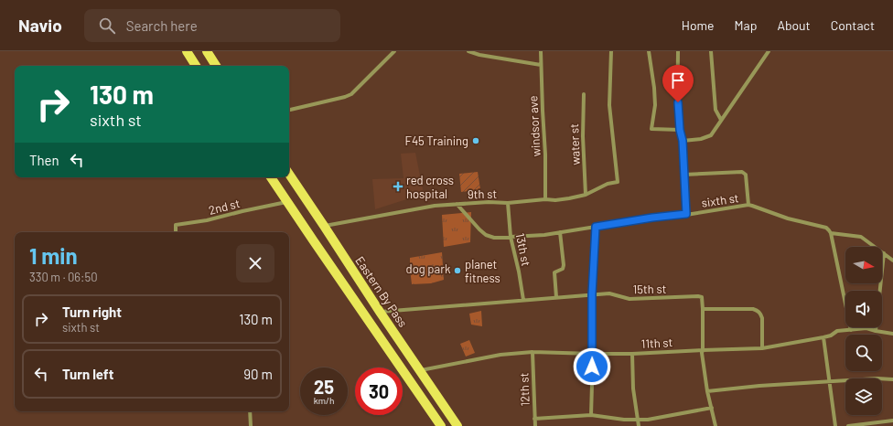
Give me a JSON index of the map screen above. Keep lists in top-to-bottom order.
{
  "streets": {
    "main road": ["Eastern By Pass"],
    "street": [
      "windsor ave",
      "water st",
      "9th st",
      "sixth st",
      "2nd st",
      "13th st",
      "15th st",
      "11th st",
      "12th st"
    ]
  },
  "crossings": [
    ["windsor ave", "9th st"],
    ["water st", "9th st"],
    ["9th st", "sixth st"],
    ["9th st", "13th st"],
    ["9th st", "Eastern By Pass"],
    ["sixth st", "13th st"],
    ["13th st", "15th st"],
    ["15th st", "Eastern By Pass"],
    ["15th st", "11th st"],
    ["Eastern By Pass", "11th st"],
    ["11th st", "12th st"]
  ],
  "parks": ["dog park"],
  "places": {
    "other": ["F45 Training", "planet fitness"],
    "health": ["red cross hospital"]
  },
  "north": "right",
  "page": {
    "header": "Navio",
    "search": "Search here",
    "nav": [
      "Home",
      "Map",
      "About",
      "Contact"
    ],
    "turn": ["130 m", "sixth st"],
    "then": "Then",
    "heading": ["1 min", "330 m · 06:50"],
    "list": [
      {
        "name": "Turn right",
        "note": "sixth st",
        "value": "130 m"
      },
      {
        "name": "Turn left",
        "value": "90 m"
      }
    ],
    "speed": "25 km/h",
    "limit": "30"
  }
}
